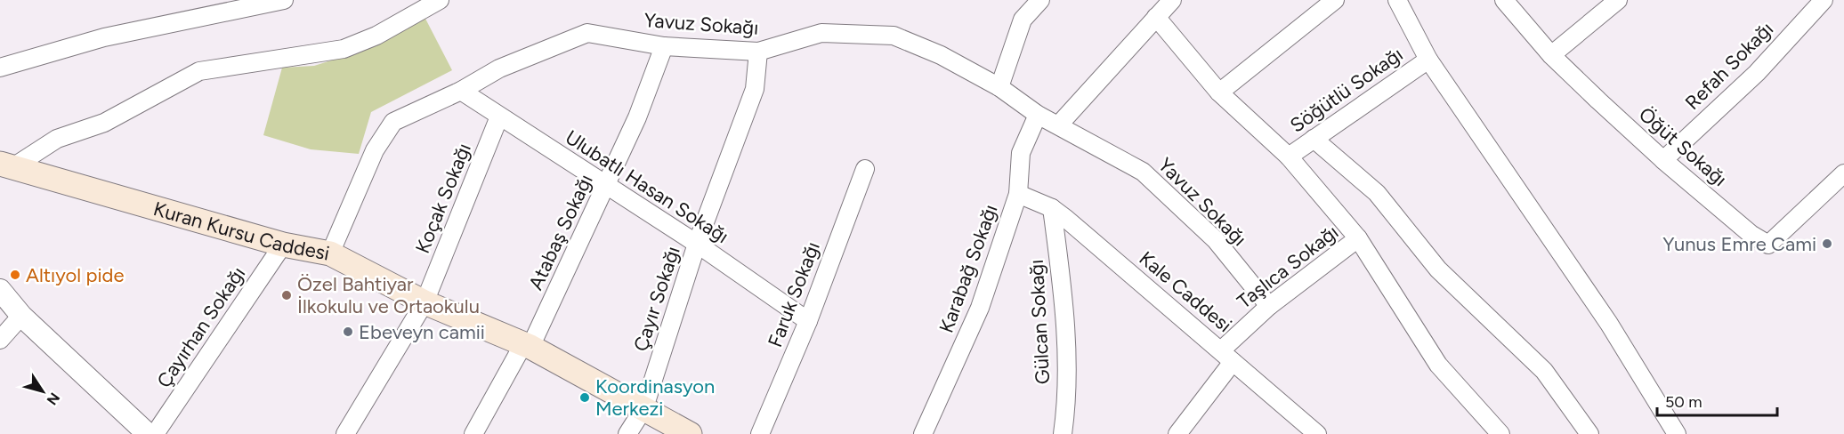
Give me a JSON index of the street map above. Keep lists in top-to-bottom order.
{
  "streets": {
    "main road": ["Kuran Kursu Caddesi"],
    "street": [
      "Yavuz Sokağı",
      "Refah Sokağı",
      "Söğütlü Sokağı",
      "Öğüt Sokağı",
      "Ulubatlı Hasan Sokağı",
      "Koçak Sokağı",
      "Atabaş Sokağı",
      "Taşlıca Sokağı",
      "Karabağ Sokağı",
      "Kale Caddesi",
      "Faruk Sokağı",
      "Çayır Sokağı",
      "Gülcan Sokağı",
      "Çayırhan Sokağı"
    ]
  },
  "crossings": [
    ["Yavuz Sokağı", "Ulubatlı Hasan Sokağı"],
    ["Yavuz Sokağı", "Kuran Kursu Caddesi"],
    ["Yavuz Sokağı", "Atabaş Sokağı"],
    ["Yavuz Sokağı", "Taşlıca Sokağı"],
    ["Yavuz Sokağı", "Karabağ Sokağı"],
    ["Yavuz Sokağı", "Çayır Sokağı"],
    ["Refah Sokağı", "Öğüt Sokağı"],
    ["Ulubatlı Hasan Sokağı", "Koçak Sokağı"],
    ["Ulubatlı Hasan Sokağı", "Atabaş Sokağı"],
    ["Ulubatlı Hasan Sokağı", "Faruk Sokağı"],
    ["Ulubatlı Hasan Sokağı", "Çayır Sokağı"],
    ["Koçak Sokağı", "Kuran Kursu Caddesi"],
    ["Kuran Kursu Caddesi", "Atabaş Sokağı"],
    ["Kuran Kursu Caddesi", "Çayır Sokağı"],
    ["Kuran Kursu Caddesi", "Çayırhan Sokağı"],
    ["Taşlıca Sokağı", "Kale Caddesi"],
    ["Karabağ Sokağı", "Kale Caddesi"],
    ["Kale Caddesi", "Gülcan Sokağı"]
  ],
  "places": [
    "Yunus Emre Cami",
    "Altıyol pide",
    "Özel Bahtiyar İlkokulu ve Ortaokulu",
    "Ebeveyn camii",
    "Koordinasyon Merkezi"
  ],
  "scale_bar": "50 m",
  "north": "bottom right"
}
